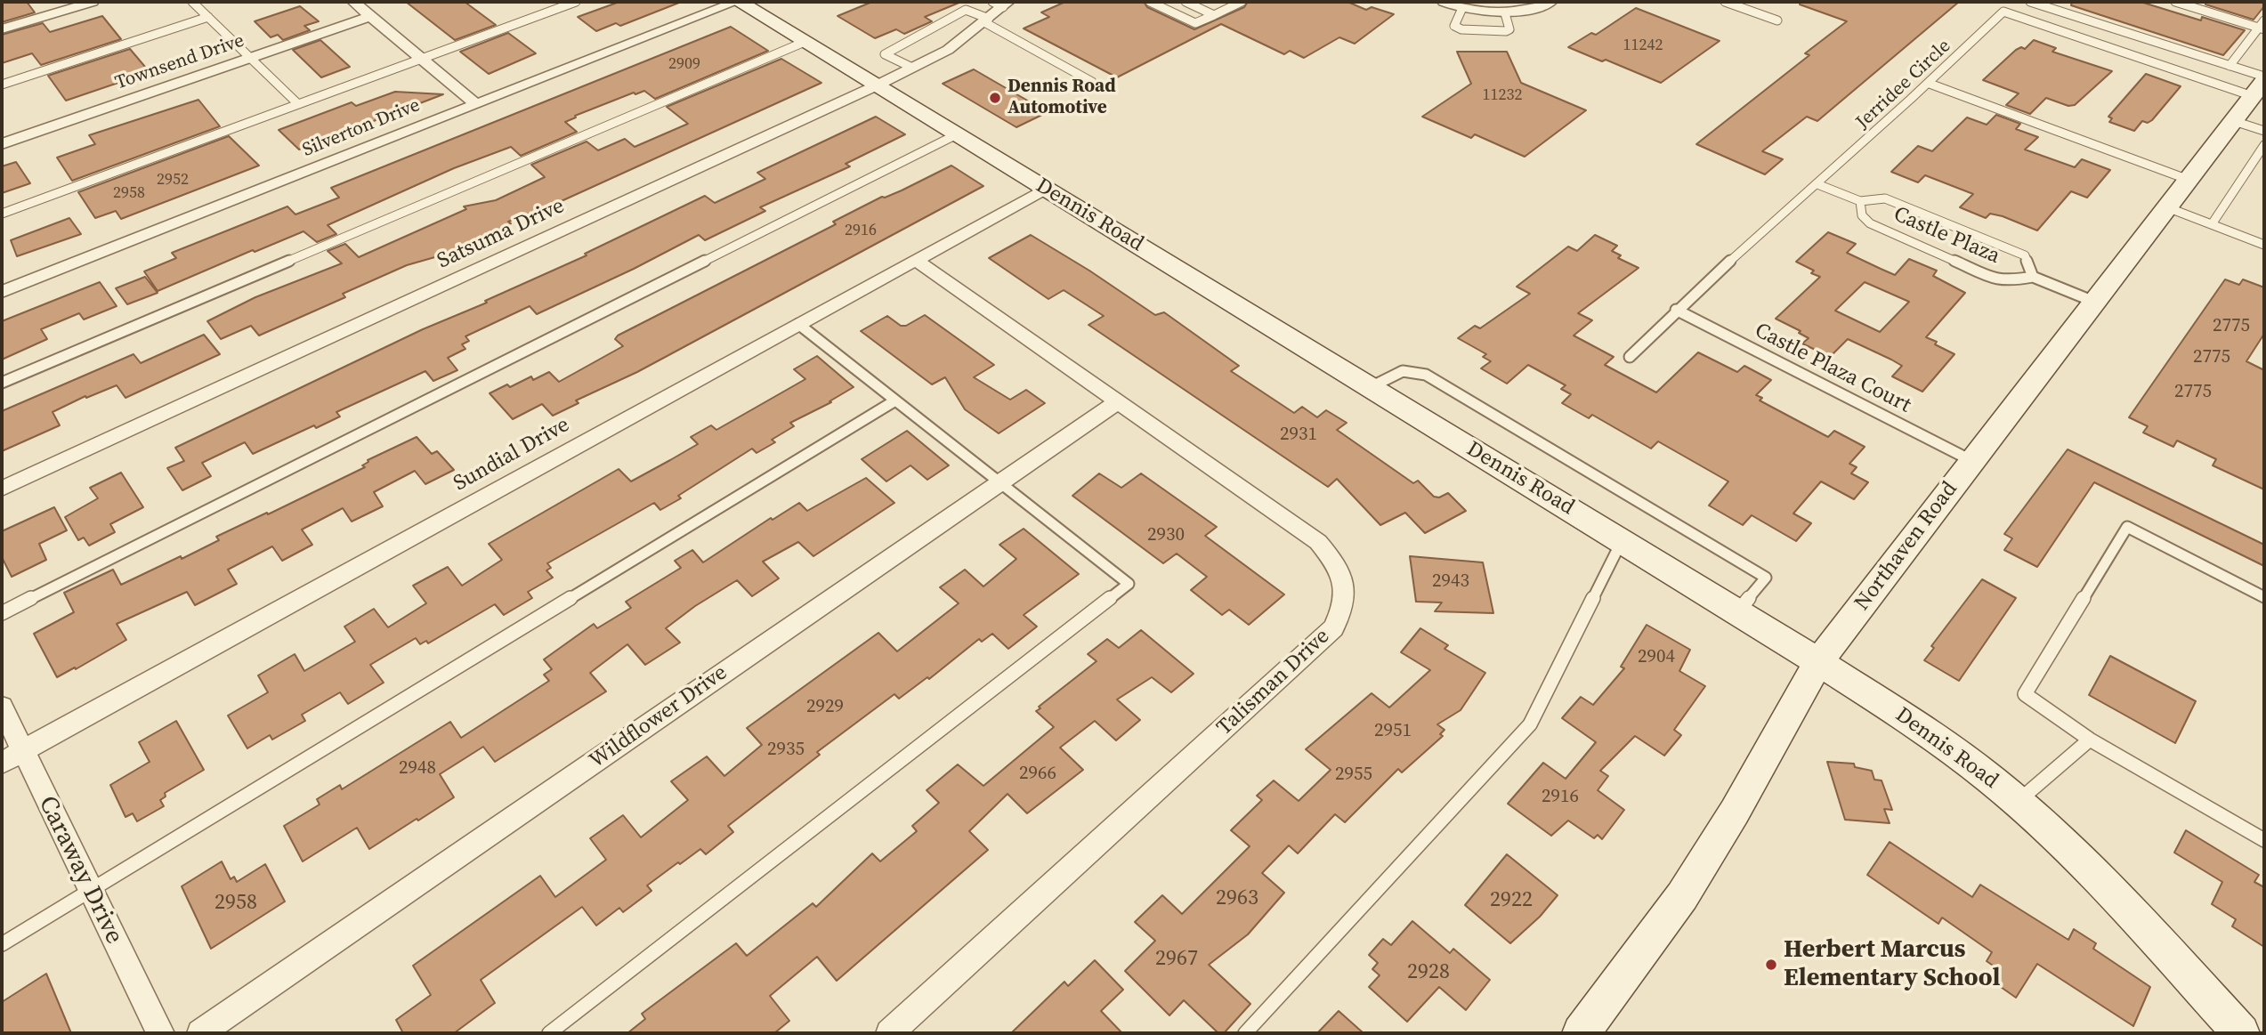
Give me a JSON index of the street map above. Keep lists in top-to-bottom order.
{
  "streets": {
    "street": [
      "Townsend Drive",
      "Silverton Drive",
      "Dennis Road",
      "Satsuma Drive",
      "Sundial Drive",
      "Northaven Road",
      "Talisman Drive",
      "Wildflower Drive",
      "Caraway Drive"
    ],
    "lane": ["Jerridee Circle", "Castle Plaza", "Castle Plaza Court"]
  },
  "crossings": [
    ["Jerridee Circle", "Castle Plaza"],
    ["Jerridee Circle", "Castle Plaza Court"],
    ["Jerridee Circle", "Northaven Road"],
    ["Silverton Drive", "Dennis Road"],
    ["Dennis Road", "Satsuma Drive"],
    ["Dennis Road", "Sundial Drive"],
    ["Dennis Road", "Northaven Road"],
    ["Castle Plaza", "Northaven Road"],
    ["Castle Plaza Court", "Northaven Road"],
    ["Sundial Drive", "Talisman Drive"],
    ["Sundial Drive", "Caraway Drive"],
    ["Talisman Drive", "Wildflower Drive"]
  ],
  "places": ["Dennis Road Automotive", "Herbert Marcus Elementary School"],
  "house_numbers": [
    "11242",
    "2909",
    "11232",
    "2952",
    "2958",
    "2916",
    "2775",
    "2775",
    "2775",
    "2931",
    "2930",
    "2943",
    "2904",
    "2929",
    "2951",
    "2935",
    "2948",
    "2966",
    "2955",
    "2916",
    "2963",
    "2922",
    "2958",
    "2967",
    "2928"
  ]
}
